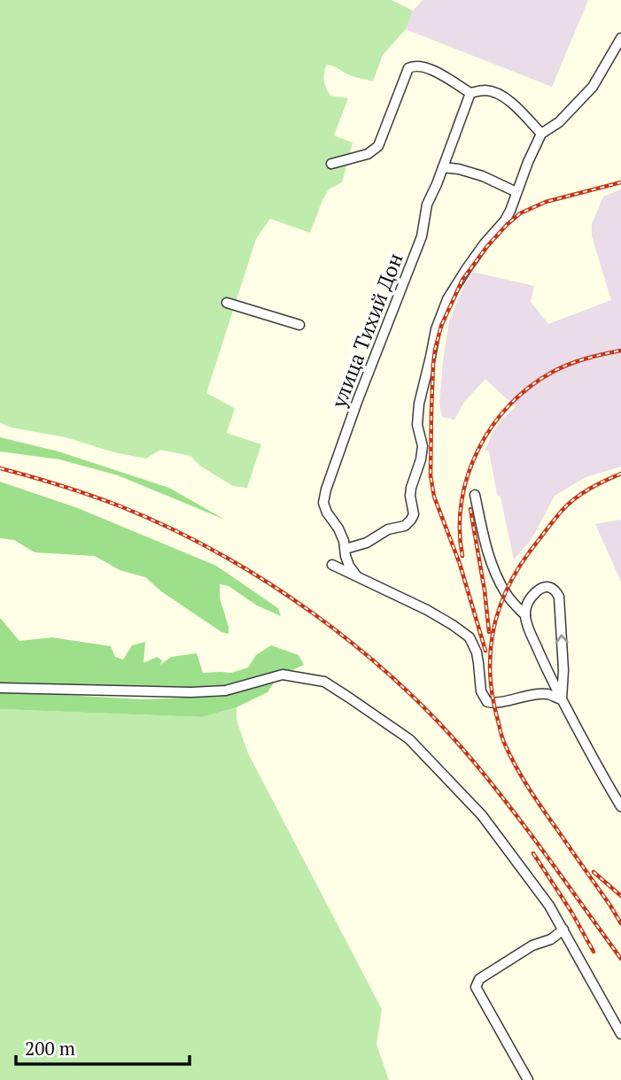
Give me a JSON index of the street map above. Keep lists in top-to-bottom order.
{
  "streets": {
    "street": ["улица Тихий Дон"]
  },
  "scale_bar": "200 m"
}
